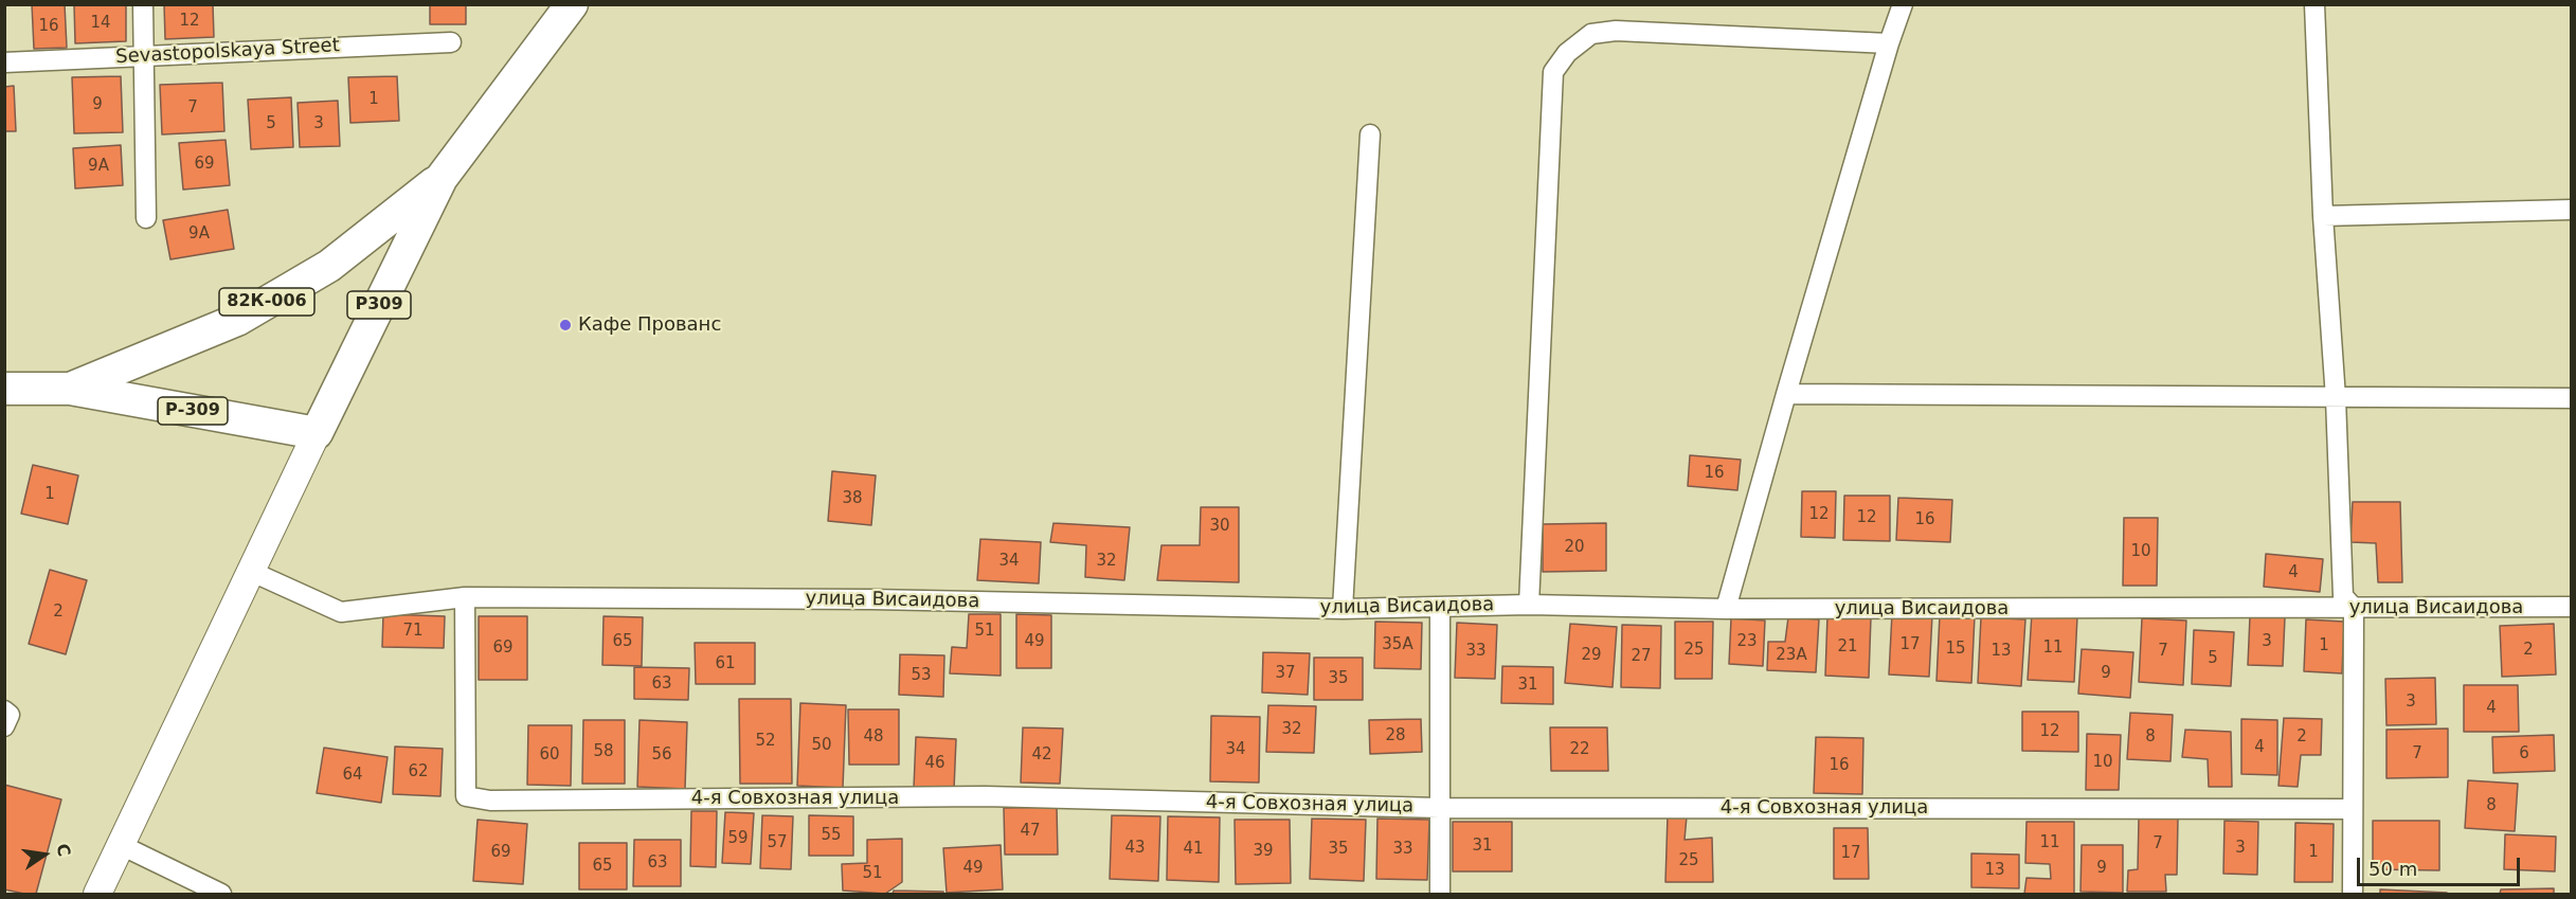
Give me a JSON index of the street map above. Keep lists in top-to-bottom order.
{
  "streets": {
    "main road": ["82К-006", "Р309", "Р-309"],
    "street": ["Sevastopolskaya Street", "улица Висаидова", "4-я Совхозная улица"]
  },
  "crossings": [
    ["82К-006", "Р309"],
    ["82К-006", "Р-309"],
    ["Р309", "Р-309"],
    ["улица Висаидова", "4-я Совхозная улица"]
  ],
  "places": ["Кафе Прованс"],
  "house_numbers": [
    "12",
    "14",
    "16",
    "1",
    "9",
    "7",
    "5",
    "3",
    "69",
    "9А",
    "9А",
    "16",
    "1",
    "38",
    "12",
    "12",
    "16",
    "30",
    "20",
    "10",
    "34",
    "32",
    "4",
    "2",
    "71",
    "51",
    "65",
    "49",
    "23",
    "3",
    "35А",
    "17",
    "1",
    "21",
    "69",
    "11",
    "15",
    "25",
    "2",
    "33",
    "13",
    "7",
    "29",
    "23А",
    "27",
    "5",
    "61",
    "37",
    "9",
    "53",
    "35",
    "63",
    "31",
    "3",
    "4",
    "32",
    "12",
    "28",
    "48",
    "8",
    "2",
    "52",
    "50",
    "4",
    "34",
    "22",
    "58",
    "7",
    "6",
    "60",
    "56",
    "42",
    "10",
    "46",
    "16",
    "62",
    "64",
    "8",
    "47",
    "55",
    "59",
    "57",
    "11",
    "7",
    "31",
    "43",
    "3",
    "41",
    "35",
    "33",
    "39",
    "69",
    "1",
    "17",
    "25",
    "63",
    "65",
    "49",
    "9",
    "13",
    "51"
  ],
  "scale_bar": "50 m",
  "north": "right"
}
